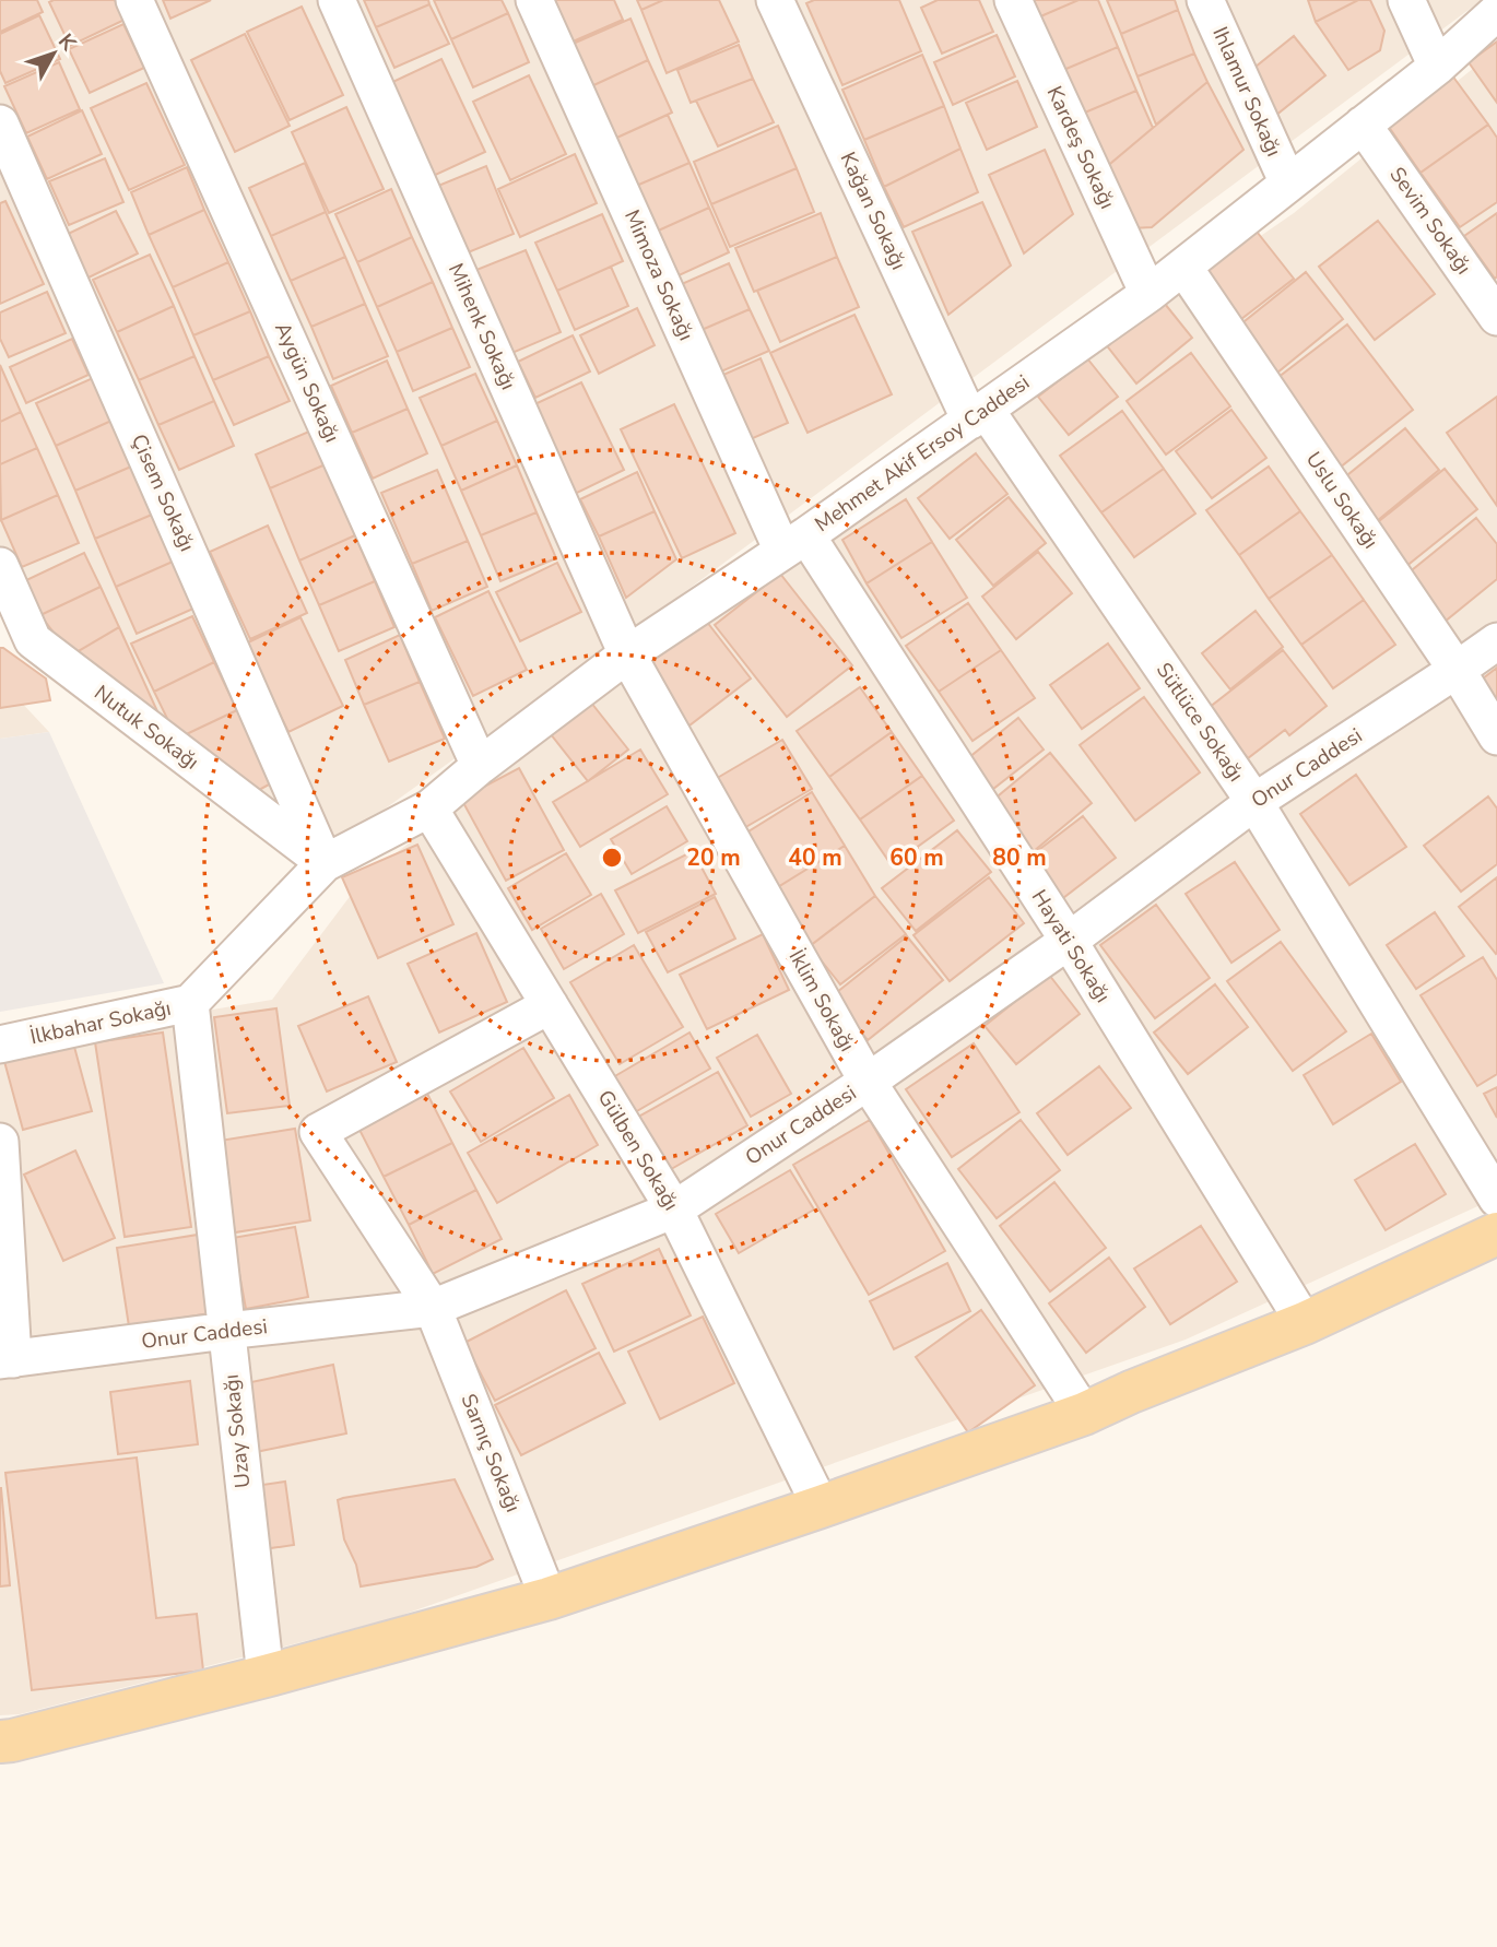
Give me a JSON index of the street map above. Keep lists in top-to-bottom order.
{
  "streets": {
    "street": [
      "Ihlamur Sokağı",
      "Kardeş Sokağı",
      "Kağan Sokağı",
      "Sevim Sokağı",
      "Mimoza Sokağı",
      "Mihenk Sokağı",
      "Aygün Sokağı",
      "Mehmet Akif Ersoy Caddesi",
      "Çisem Sokağı",
      "Uslu Sokağı",
      "Sütlüce Sokağı",
      "Nutuk Sokağı",
      "Onur Caddesi",
      "Hayati Sokağı",
      "İklim Sokağı",
      "İlkbahar Sokağı",
      "Gülben Sokağı",
      "Uzay Sokağı",
      "Sarnıç Sokağı"
    ]
  },
  "crossings": [
    ["Ihlamur Sokağı", "Mehmet Akif Ersoy Caddesi"],
    ["Kardeş Sokağı", "Mehmet Akif Ersoy Caddesi"],
    ["Kağan Sokağı", "Mehmet Akif Ersoy Caddesi"],
    ["Kağan Sokağı", "Sütlüce Sokağı"],
    ["Sevim Sokağı", "Mehmet Akif Ersoy Caddesi"],
    ["Mimoza Sokağı", "Mehmet Akif Ersoy Caddesi"],
    ["Mimoza Sokağı", "Hayati Sokağı"],
    ["Mihenk Sokağı", "Mehmet Akif Ersoy Caddesi"],
    ["Mihenk Sokağı", "İklim Sokağı"],
    ["Aygün Sokağı", "Mehmet Akif Ersoy Caddesi"],
    ["Mehmet Akif Ersoy Caddesi", "Çisem Sokağı"],
    ["Mehmet Akif Ersoy Caddesi", "Uslu Sokağı"],
    ["Mehmet Akif Ersoy Caddesi", "Sütlüce Sokağı"],
    ["Mehmet Akif Ersoy Caddesi", "Nutuk Sokağı"],
    ["Mehmet Akif Ersoy Caddesi", "Hayati Sokağı"],
    ["Mehmet Akif Ersoy Caddesi", "İklim Sokağı"],
    ["Mehmet Akif Ersoy Caddesi", "İlkbahar Sokağı"],
    ["Mehmet Akif Ersoy Caddesi", "Gülben Sokağı"],
    ["Çisem Sokağı", "Nutuk Sokağı"],
    ["Çisem Sokağı", "İlkbahar Sokağı"],
    ["Uslu Sokağı", "Onur Caddesi"],
    ["Sütlüce Sokağı", "Onur Caddesi"],
    ["Nutuk Sokağı", "İlkbahar Sokağı"],
    ["Onur Caddesi", "Hayati Sokağı"],
    ["Onur Caddesi", "İklim Sokağı"],
    ["Onur Caddesi", "Gülben Sokağı"],
    ["Onur Caddesi", "Uzay Sokağı"],
    ["Onur Caddesi", "Sarnıç Sokağı"],
    ["İlkbahar Sokağı", "Uzay Sokağı"],
    ["Gülben Sokağı", "Sarnıç Sokağı"]
  ],
  "north": "top right",
  "rings": [
    "20 m",
    "40 m",
    "60 m",
    "80 m"
  ]
}
